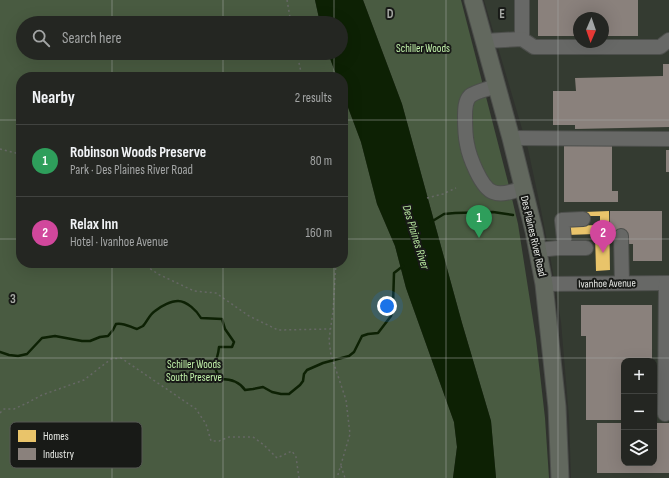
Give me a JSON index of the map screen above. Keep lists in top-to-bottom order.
{
  "streets": {
    "main road": ["Des Plaines River Road"],
    "street": ["Ivanhoe Avenue"]
  },
  "crossings": [
    ["Des Plaines River Road", "Ivanhoe Avenue"]
  ],
  "water": ["Des Plaines River"],
  "parks": ["Schiller Woods", "Schiller Woods South Preserve"],
  "legend": ["Homes", "Industry"],
  "north": "bottom",
  "page": {
    "search": "Search here",
    "heading": ["Nearby", "2 results"],
    "list": [
      {
        "mark": "1",
        "name": "Robinson Woods Preserve",
        "note": "Park · Des Plaines River Road",
        "value": "80 m"
      },
      {
        "mark": "2",
        "name": "Relax Inn",
        "note": "Hotel · Ivanhoe Avenue",
        "value": "160 m"
      }
    ],
    "pins": ["1", "2"],
    "map_buttons": ["+", "−"]
  },
  "grid": {
    "columns": ["D", "E"],
    "rows": ["3"]
  }
}
